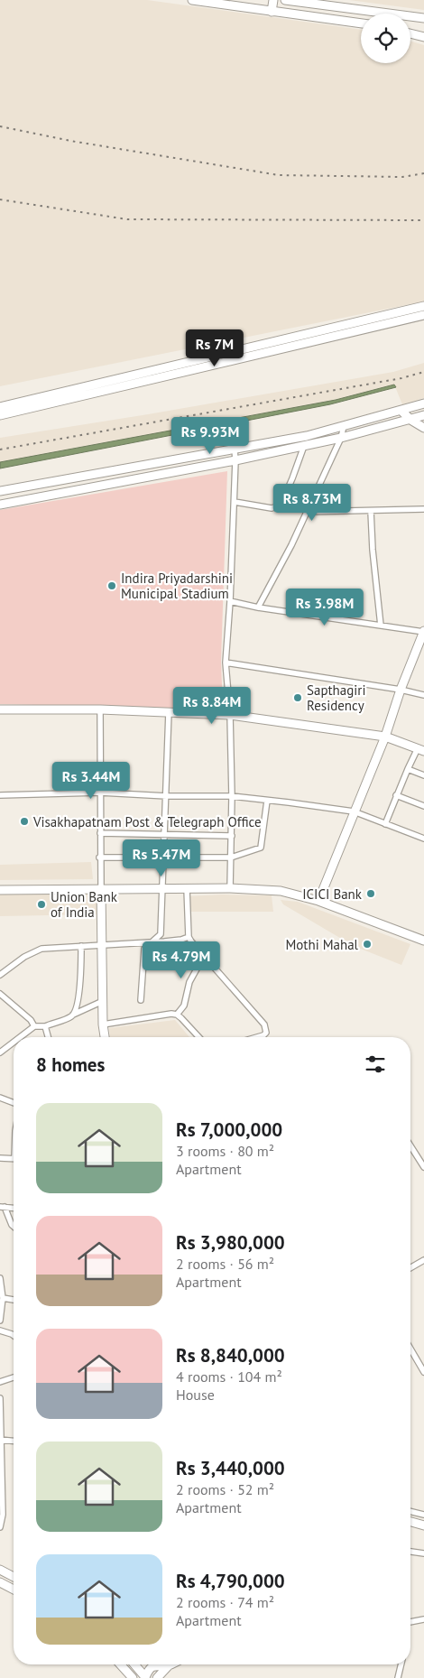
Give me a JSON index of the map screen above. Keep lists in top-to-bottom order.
{
  "places": [
    "Indira Priyadarshini Municipal Stadium",
    "Sapthagiri Residency",
    "Visakhapatnam Post & Telegraph Office",
    "ICICI Bank",
    "Union Bank of India",
    "Mothi Mahal"
  ],
  "page": {
    "price": [
      "Rs 7M",
      "Rs 9.93M",
      "Rs 8.73M",
      "Rs 3.98M",
      "Rs 8.84M",
      "Rs 3.44M",
      "Rs 5.47M",
      "Rs 4.79M"
    ],
    "heading": "8 homes",
    "list": [
      {
        "name": "Rs 7,000,000",
        "note": "3 rooms · 80 m² · Apartment"
      },
      {
        "name": "Rs 3,980,000",
        "note": "2 rooms · 56 m² · Apartment"
      },
      {
        "name": "Rs 8,840,000",
        "note": "4 rooms · 104 m² · House"
      },
      {
        "name": "Rs 3,440,000",
        "note": "2 rooms · 52 m² · Apartment"
      },
      {
        "name": "Rs 4,790,000",
        "note": "2 rooms · 74 m² · Apartment"
      }
    ]
  }
}
